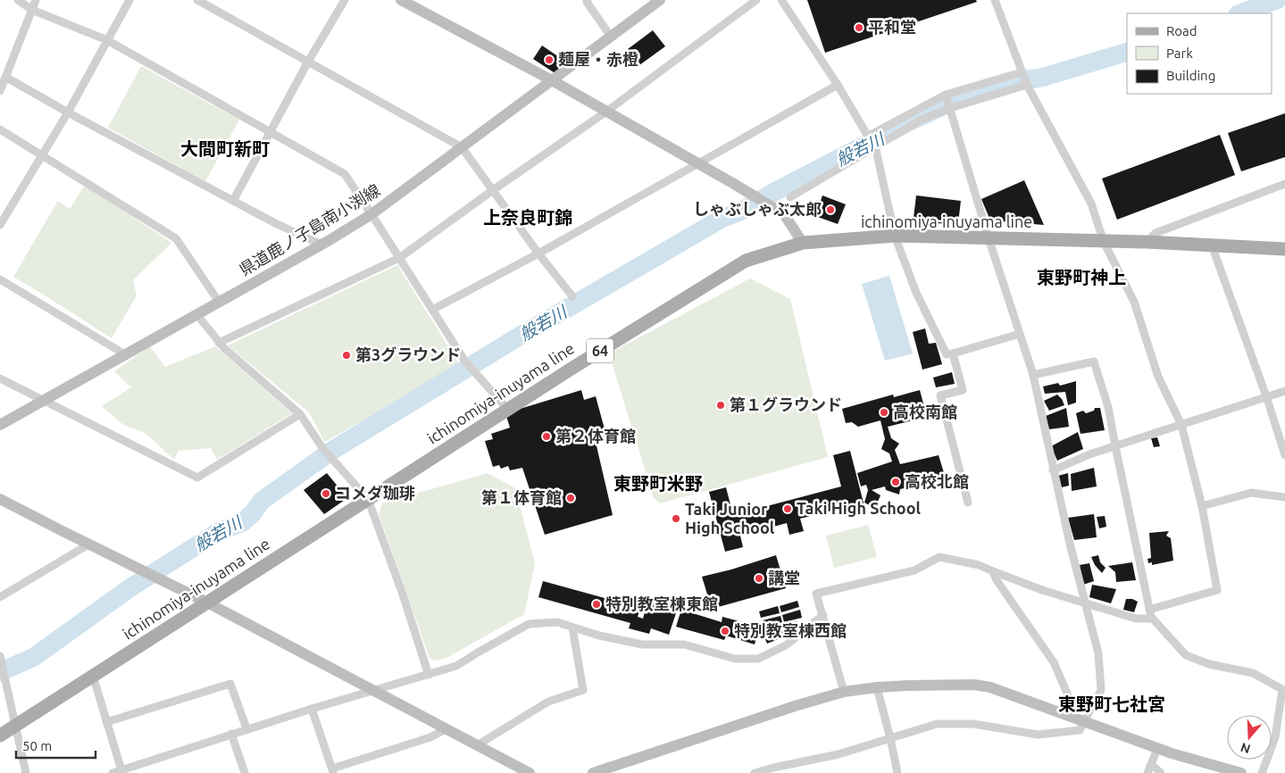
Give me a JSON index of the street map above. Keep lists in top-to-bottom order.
{
  "streets": {
    "main road": ["ichinomiya-inuyama line", "64"],
    "street": ["県道鹿ノ子島南小渕線"]
  },
  "districts": [
    "大間町新町",
    "上奈良町錦",
    "東野町神上",
    "東野町米野",
    "東野町七社宮"
  ],
  "water": ["般若川"],
  "places": [
    "平和堂",
    "麺屋・赤橙",
    "しゃぶしゃぶ太郎",
    "第3グラウンド",
    "第１グラウンド",
    "高校南館",
    "第２体育館",
    "高校北館",
    "コメダ珈琲",
    "第１体育館",
    "Taki High School",
    "Taki Junior High School",
    "講堂",
    "特別教室棟東館",
    "特別教室棟西館"
  ],
  "legend": ["Road", "Park", "Building"],
  "scale_bar": "50 m",
  "north": "bottom"
}
